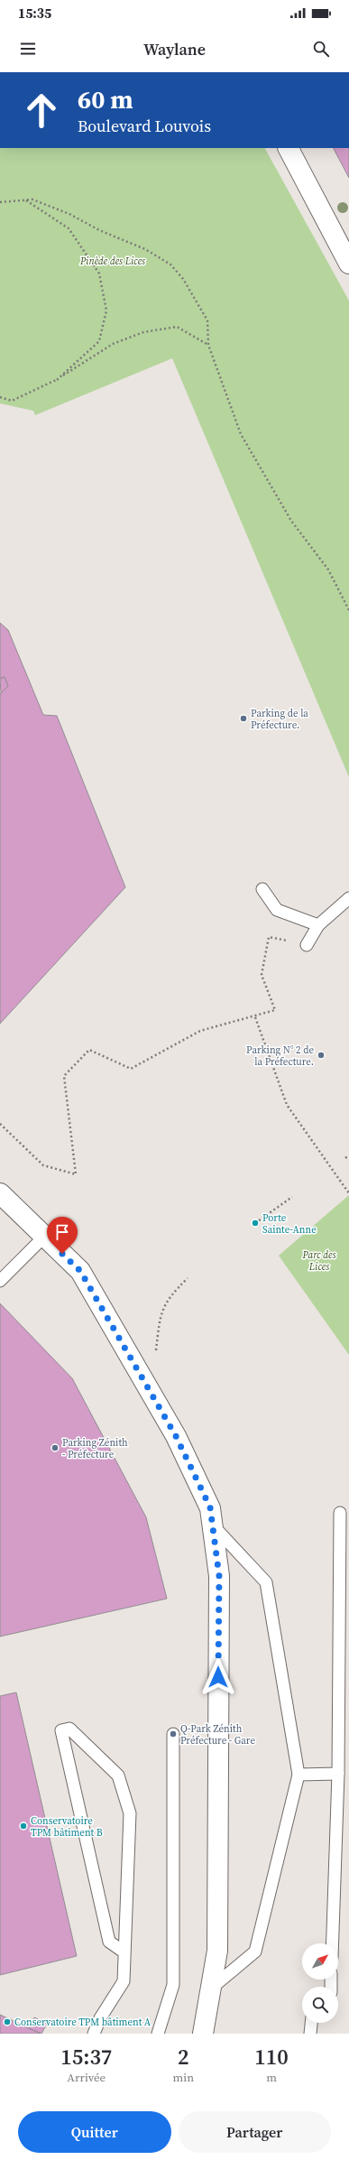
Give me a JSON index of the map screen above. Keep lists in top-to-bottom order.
{
  "parks": ["Pinède des Lices", "Parc des Lices"],
  "places": [
    "Parking de la Préfecture.",
    "Parking N° 2 de la Préfecture.",
    "Porte Sainte-Anne",
    "Parking Zénith - Préfecture",
    "Q-Park Zénith Préfecture - Gare",
    "Conservatoire TPM bâtiment B",
    "Conservatoire TPM bâtiment A"
  ],
  "north": "top right",
  "page": {
    "status": "15:35",
    "header": "Waylane",
    "turn": ["60 m", "Boulevard Louvois"],
    "eta": [
      "15:37",
      "Arrivée",
      "2",
      "min",
      "110",
      "m"
    ],
    "buttons": ["Quitter", "Partager"]
  }
}
